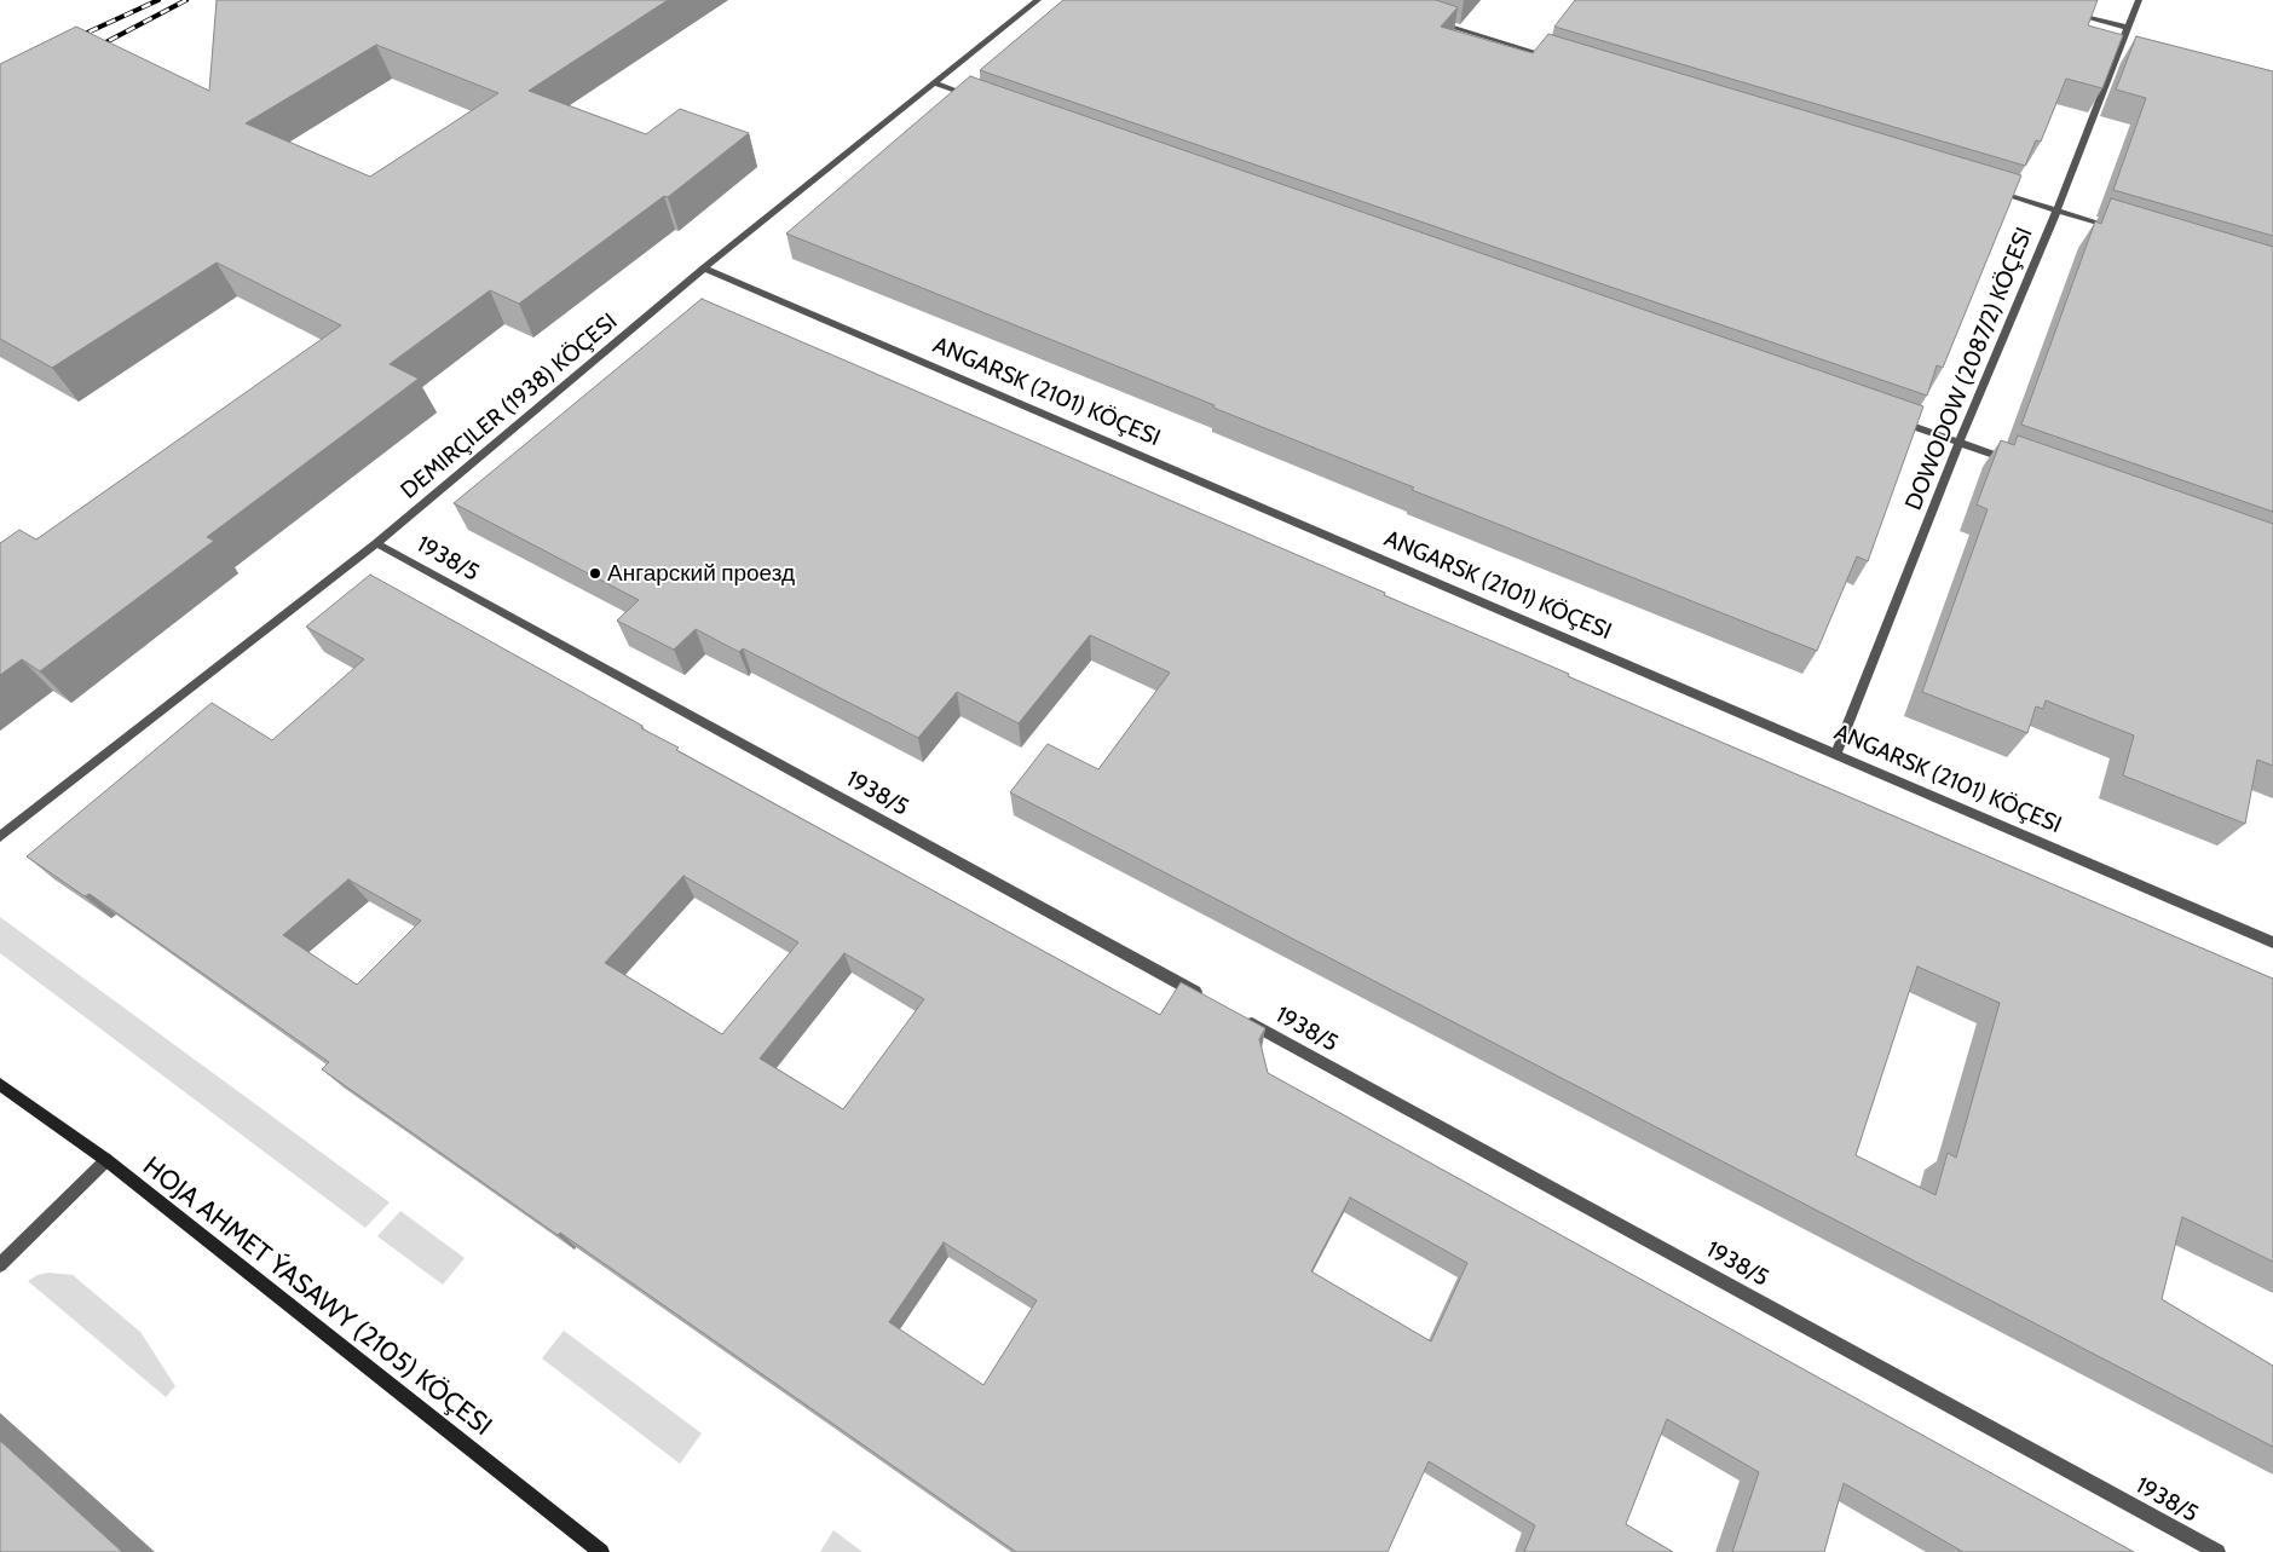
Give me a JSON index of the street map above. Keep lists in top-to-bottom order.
{
  "streets": {
    "street": [
      "DOWODOW (2087/2) KÖÇESI",
      "ANGARSK (2101) KÖÇESI",
      "DEMIRÇILER (1938) KÖÇESI",
      "1938/5",
      "HOJA AHMET ÝASAWY (2105) KÖÇESI"
    ]
  },
  "crossings": [
    ["DOWODOW (2087/2) KÖÇESI", "ANGARSK (2101) KÖÇESI"],
    ["ANGARSK (2101) KÖÇESI", "DEMIRÇILER (1938) KÖÇESI"],
    ["DEMIRÇILER (1938) KÖÇESI", "1938/5"]
  ],
  "places": ["Ангарский проезд"]
}
